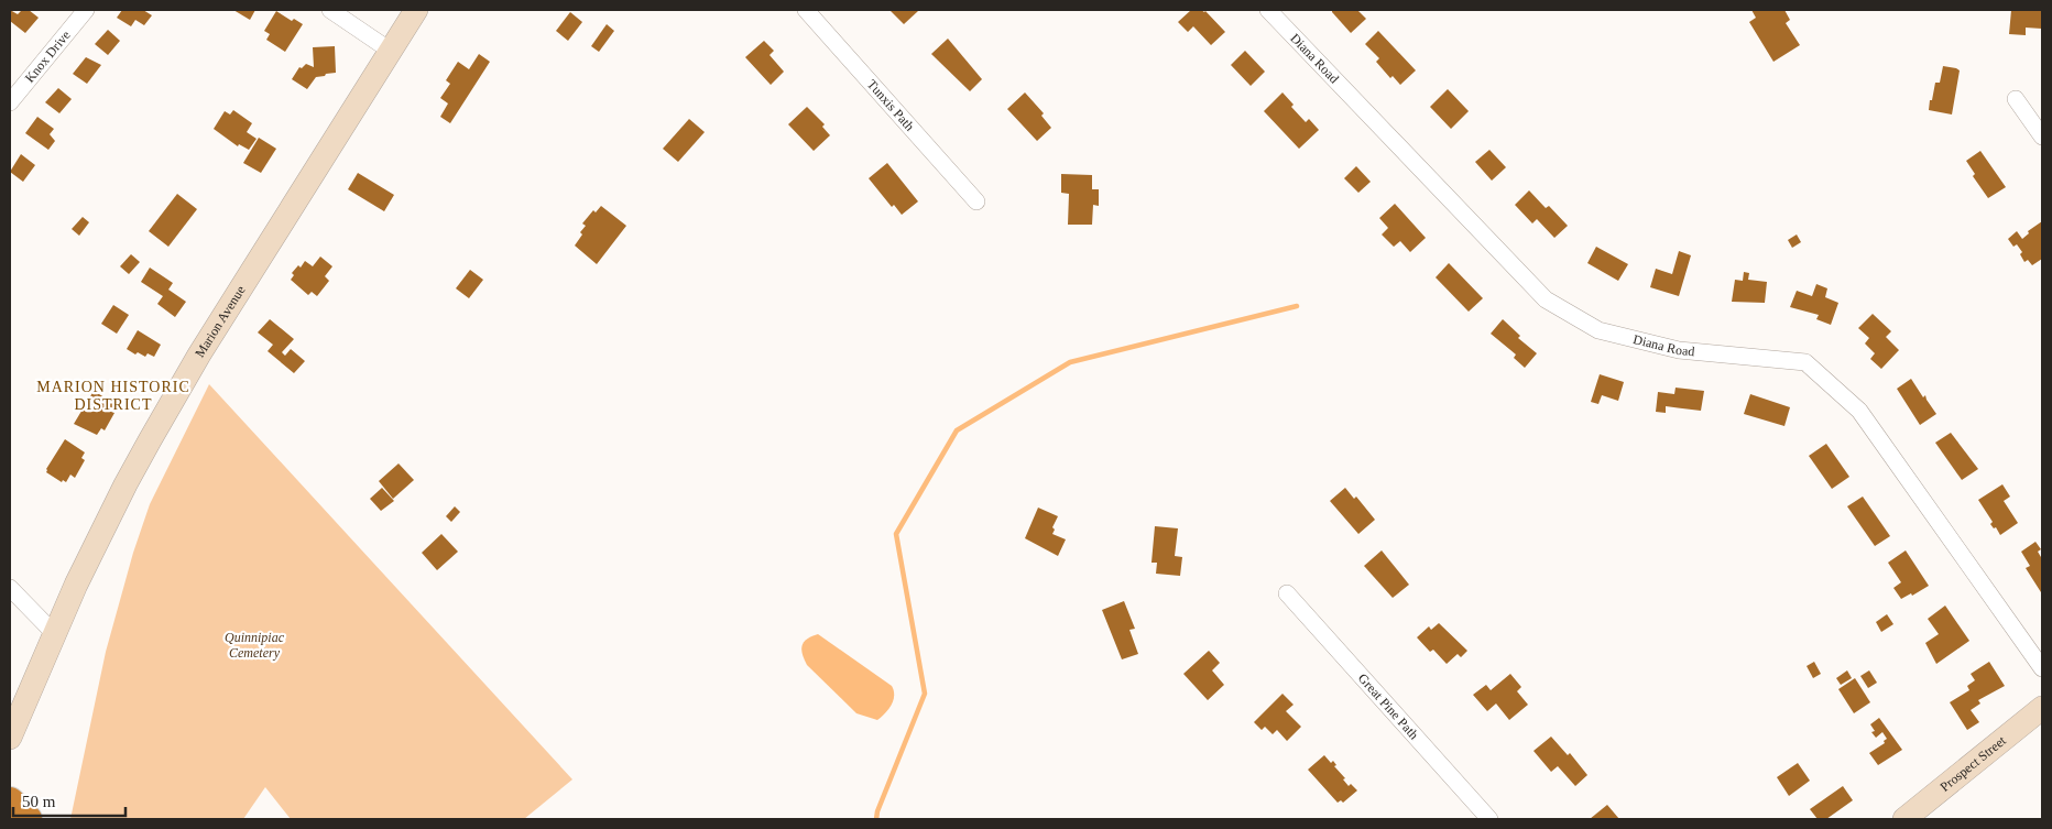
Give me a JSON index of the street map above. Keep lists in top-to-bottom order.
{
  "streets": {
    "main road": ["Marion Avenue", "Prospect Street"],
    "street": [
      "Knox Drive",
      "Diana Road",
      "Tunxis Path",
      "Great Pine Path"
    ]
  },
  "districts": ["MARION HISTORIC DISTRICT"],
  "parks": ["Quinnipiac Cemetery"],
  "scale_bar": "50 m"
}
